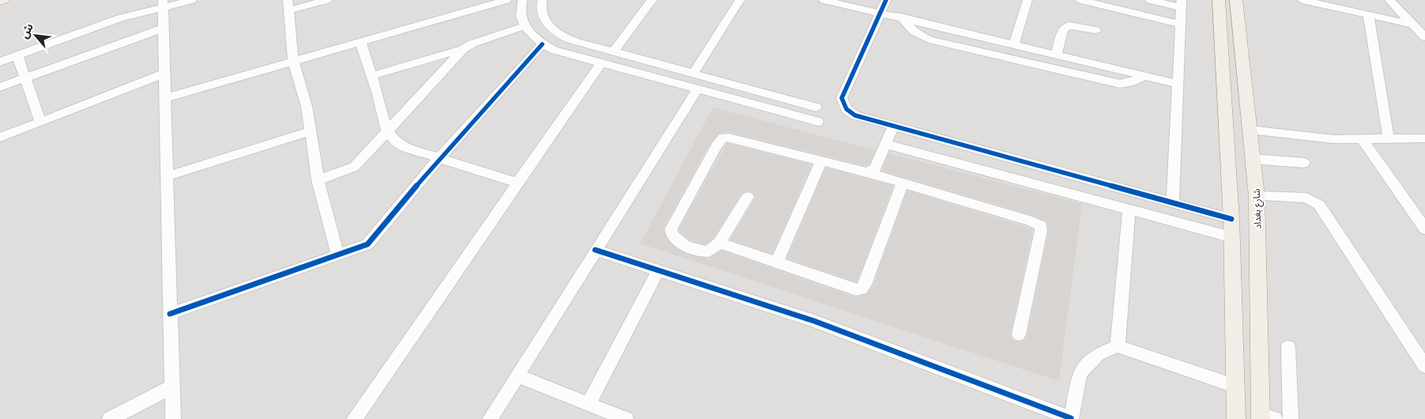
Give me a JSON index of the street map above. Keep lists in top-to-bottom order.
{
  "streets": {
    "main road": ["شارع بغداد"]
  },
  "north": "top left"
}
